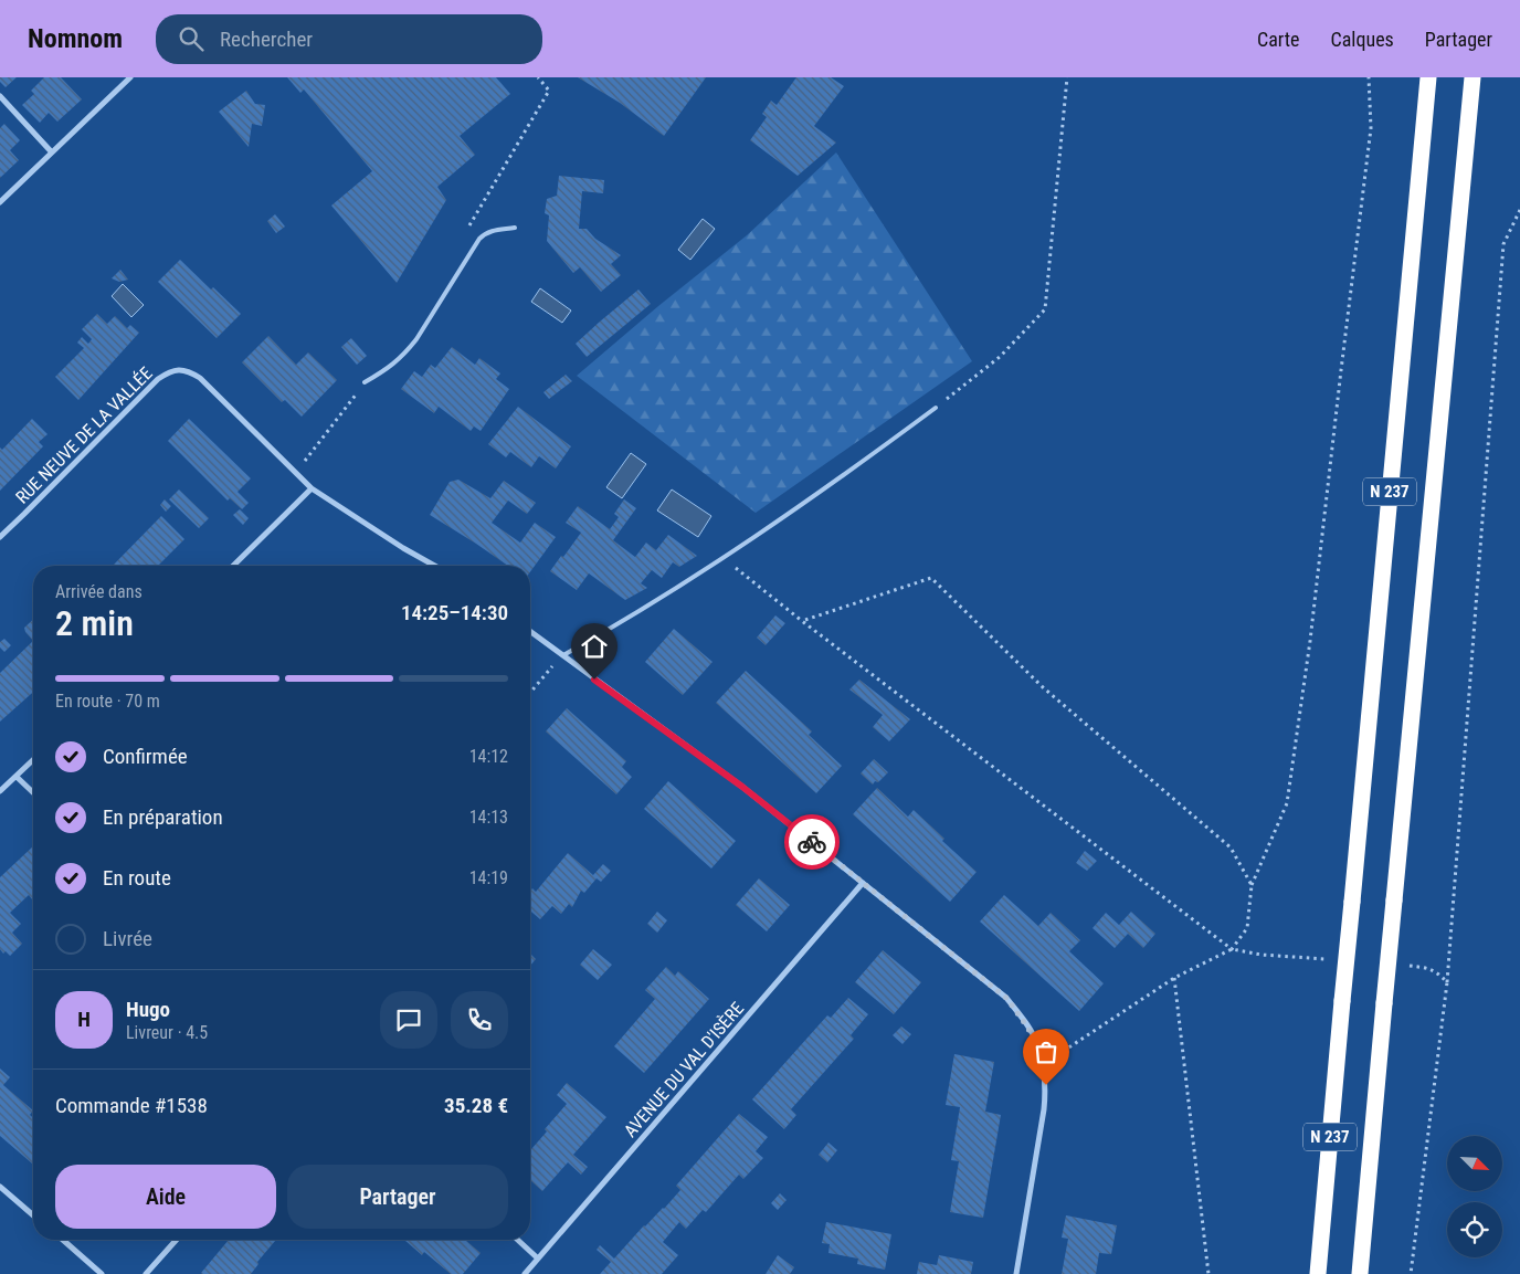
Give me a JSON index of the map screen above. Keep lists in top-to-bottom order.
{
  "streets": {
    "highway": ["N 237"],
    "street": ["RUE NEUVE DE LA VALLÉE", "AVENUE DU VAL D'ISÈRE"]
  },
  "north": "bottom right",
  "page": {
    "header": "Nomnom",
    "search": "Rechercher",
    "nav": ["Carte", "Calques", "Partager"],
    "heading": ["2 min", "Arrivée dans", "14:25–14:30"],
    "panel": [
      "Hugo",
      "Livreur · 4.5",
      "Commande #1538",
      "35.28 €"
    ],
    "bar": "En route · 70 m",
    "list": [
      ["Confirmée", "14:12"],
      ["En préparation", "14:13"],
      ["En route", "14:19"],
      "Livrée"
    ],
    "round": "H",
    "buttons": ["Aide", "Partager"]
  }
}
